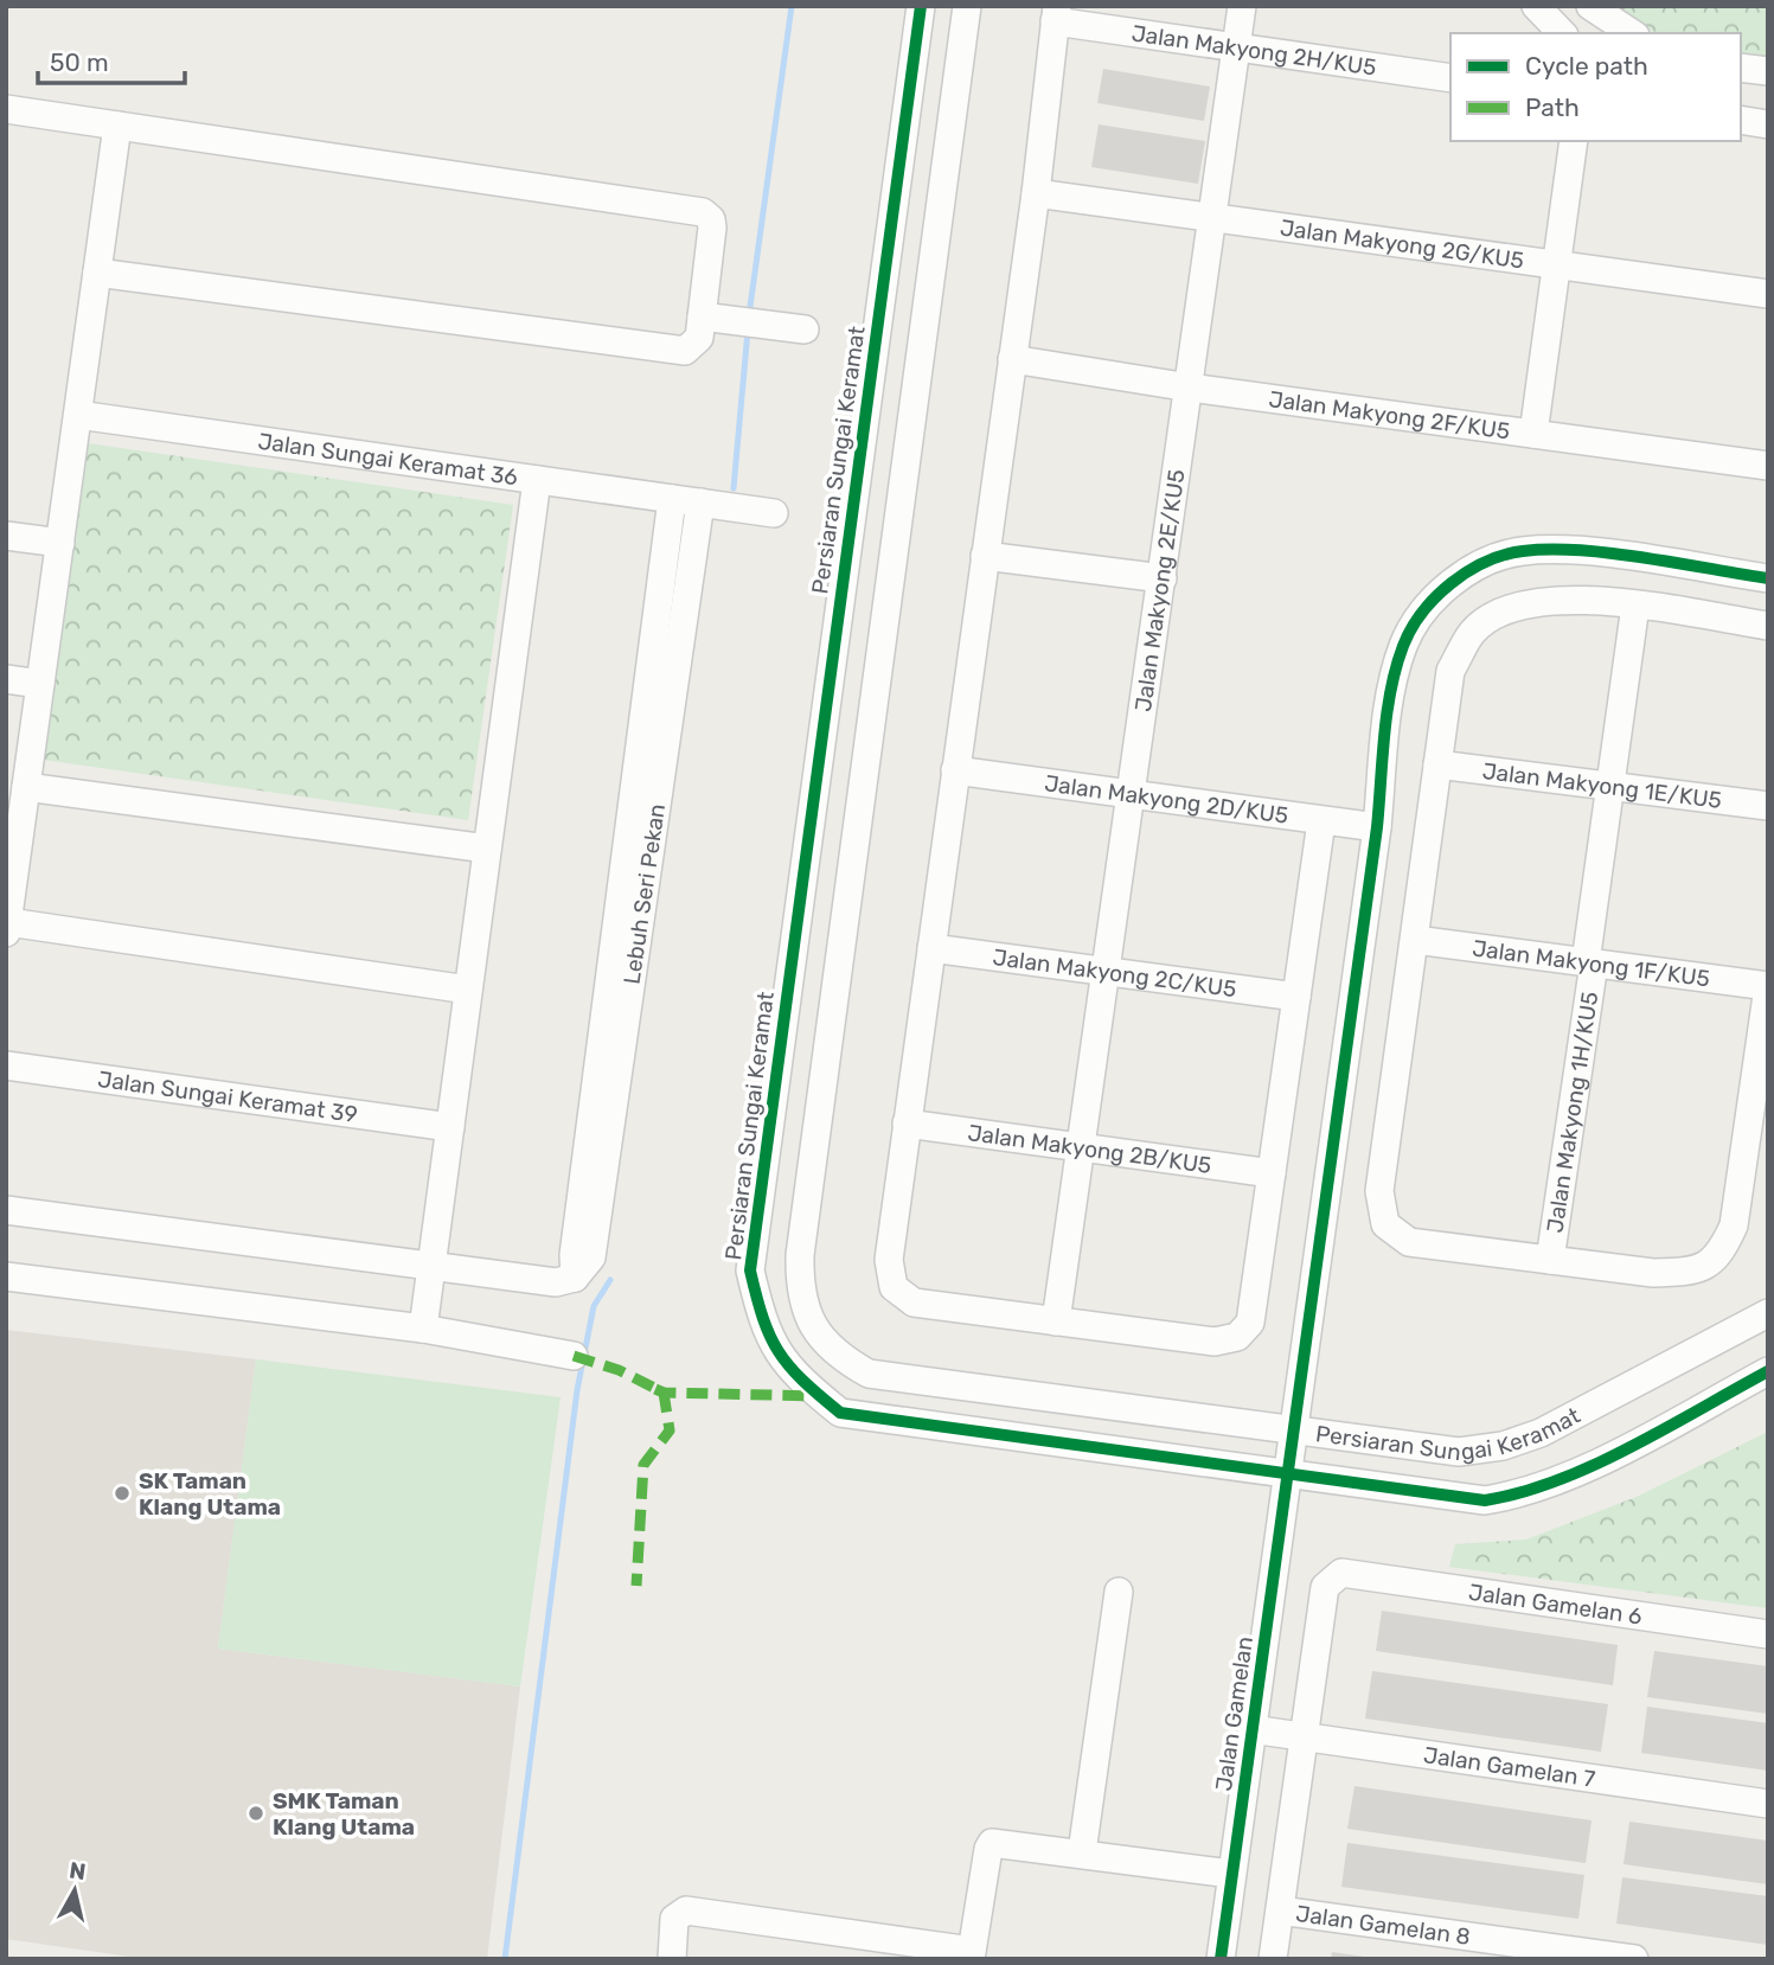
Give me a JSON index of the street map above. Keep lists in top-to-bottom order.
{
  "streets": {
    "street": [
      "Jalan Makyong 2H/KU5",
      "Jalan Makyong 2G/KU5",
      "Jalan Makyong 2F/KU5",
      "Jalan Sungai Keramat 36",
      "Persiaran Sungai Keramat",
      "Jalan Makyong 2E/KU5",
      "Jalan Makyong 1E/KU5",
      "Jalan Makyong 2D/KU5",
      "Lebuh Seri Pekan",
      "Jalan Makyong 1F/KU5",
      "Jalan Makyong 2C/KU5",
      "Jalan Sungai Keramat 39",
      "Jalan Makyong 1H/KU5",
      "Jalan Makyong 2B/KU5",
      "Jalan Gamelan 6",
      "Jalan Gamelan",
      "Jalan Gamelan 7",
      "Jalan Gamelan 8"
    ]
  },
  "crossings": [
    ["Jalan Makyong 2H/KU5", "Jalan Makyong 2E/KU5"],
    ["Jalan Makyong 2G/KU5", "Jalan Makyong 2E/KU5"],
    ["Jalan Makyong 2F/KU5", "Jalan Makyong 2E/KU5"],
    ["Jalan Sungai Keramat 36", "Lebuh Seri Pekan"],
    ["Persiaran Sungai Keramat", "Jalan Gamelan"],
    ["Jalan Makyong 2E/KU5", "Jalan Makyong 2D/KU5"],
    ["Jalan Makyong 2E/KU5", "Jalan Makyong 2C/KU5"],
    ["Jalan Makyong 2E/KU5", "Jalan Makyong 2B/KU5"],
    ["Jalan Makyong 1E/KU5", "Jalan Makyong 1H/KU5"],
    ["Jalan Makyong 2D/KU5", "Jalan Gamelan"],
    ["Jalan Makyong 1F/KU5", "Jalan Makyong 1H/KU5"],
    ["Jalan Gamelan 6", "Jalan Gamelan 7"],
    ["Jalan Gamelan", "Jalan Gamelan 7"]
  ],
  "places": ["SK Taman Klang Utama", "SMK Taman Klang Utama"],
  "legend": ["Cycle path", "Path"],
  "scale_bar": "50 m",
  "north": "top"
}
